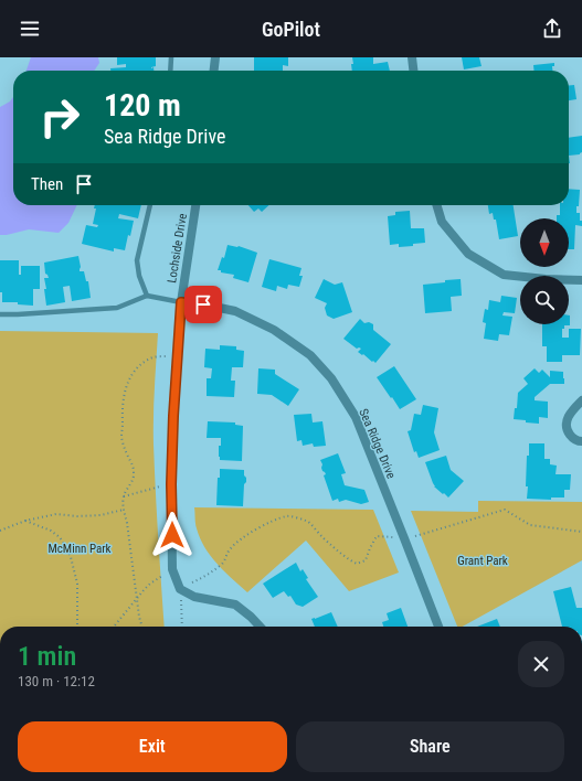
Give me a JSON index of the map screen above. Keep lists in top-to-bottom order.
{
  "streets": {
    "street": ["Lochside Drive", "Sea Ridge Drive"]
  },
  "crossings": [
    ["Lochside Drive", "Sea Ridge Drive"]
  ],
  "parks": ["McMinn Park", "Grant Park"],
  "north": "bottom",
  "page": {
    "header": "GoPilot",
    "turn": ["120 m", "Sea Ridge Drive"],
    "then": "Then",
    "heading": ["1 min", "130 m · 12:12"],
    "buttons": ["Exit", "Share"]
  }
}
